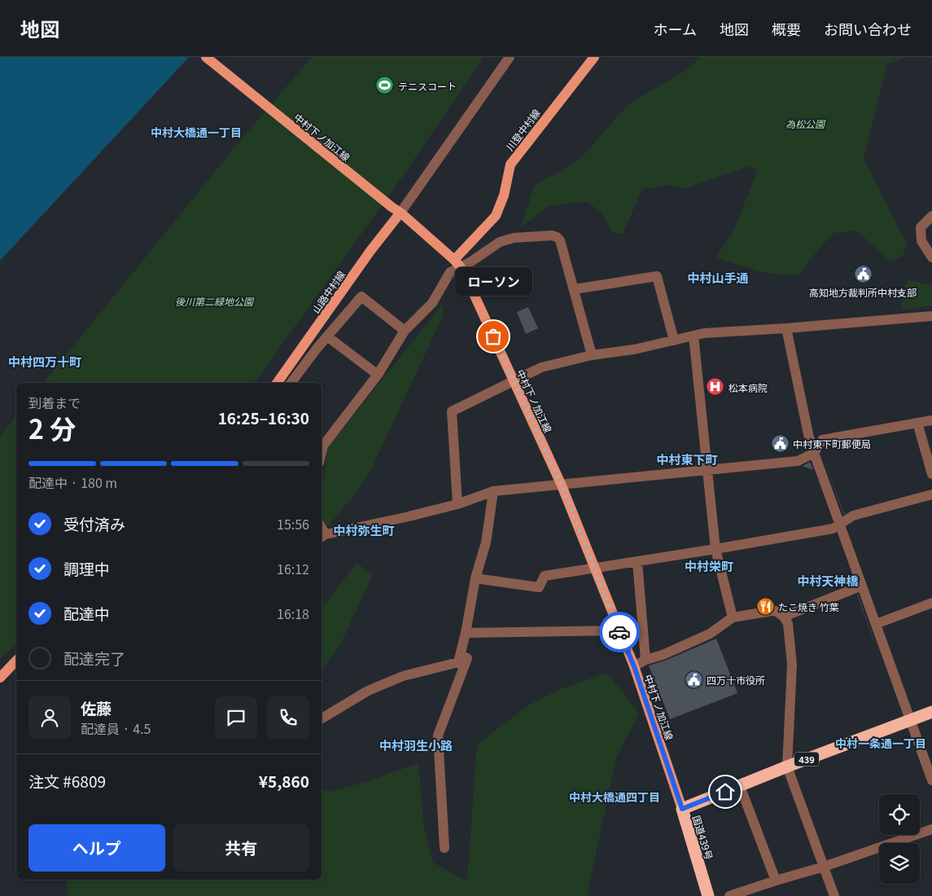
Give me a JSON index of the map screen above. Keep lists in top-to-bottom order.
{
  "streets": {
    "highway": ["439", "国道439号"],
    "main road": ["川登中村線", "中村下ノ加江線", "山路中村線"]
  },
  "crossings": [
    ["川登中村線", "中村下ノ加江線"],
    ["中村下ノ加江線", "山路中村線"],
    ["中村下ノ加江線", "国道439号"]
  ],
  "districts": [
    "中村大橋通一丁目",
    "中村山手通",
    "中村四万十町",
    "中村東下町",
    "中村弥生町",
    "中村栄町",
    "中村天神橋",
    "中村一条通一丁目",
    "中村羽生小路",
    "中村大橋通四丁目"
  ],
  "parks": ["為松公園", "後川第二緑地公園"],
  "places": {
    "sports": ["テニスコート"],
    "public building": ["高知地方裁判所中村支部", "中村東下町郵便局", "四万十市役所"],
    "other": ["ローソン"],
    "hospital": ["松本病院"],
    "restaurant": ["たこ焼き 竹葉"]
  },
  "page": {
    "header": "地図",
    "nav": [
      "ホーム",
      "地図",
      "概要",
      "お問い合わせ"
    ],
    "bubble": "ローソン",
    "heading": ["2 分", "到着まで", "16:25–16:30"],
    "panel": [
      "佐藤",
      "配達員 · 4.5",
      "注文 #6809",
      "¥5,860"
    ],
    "bar": "配達中 · 180 m",
    "list": [
      ["受付済み", "15:56"],
      ["調理中", "16:12"],
      ["配達中", "16:18"],
      "配達完了"
    ],
    "buttons": ["ヘルプ", "共有"]
  }
}
